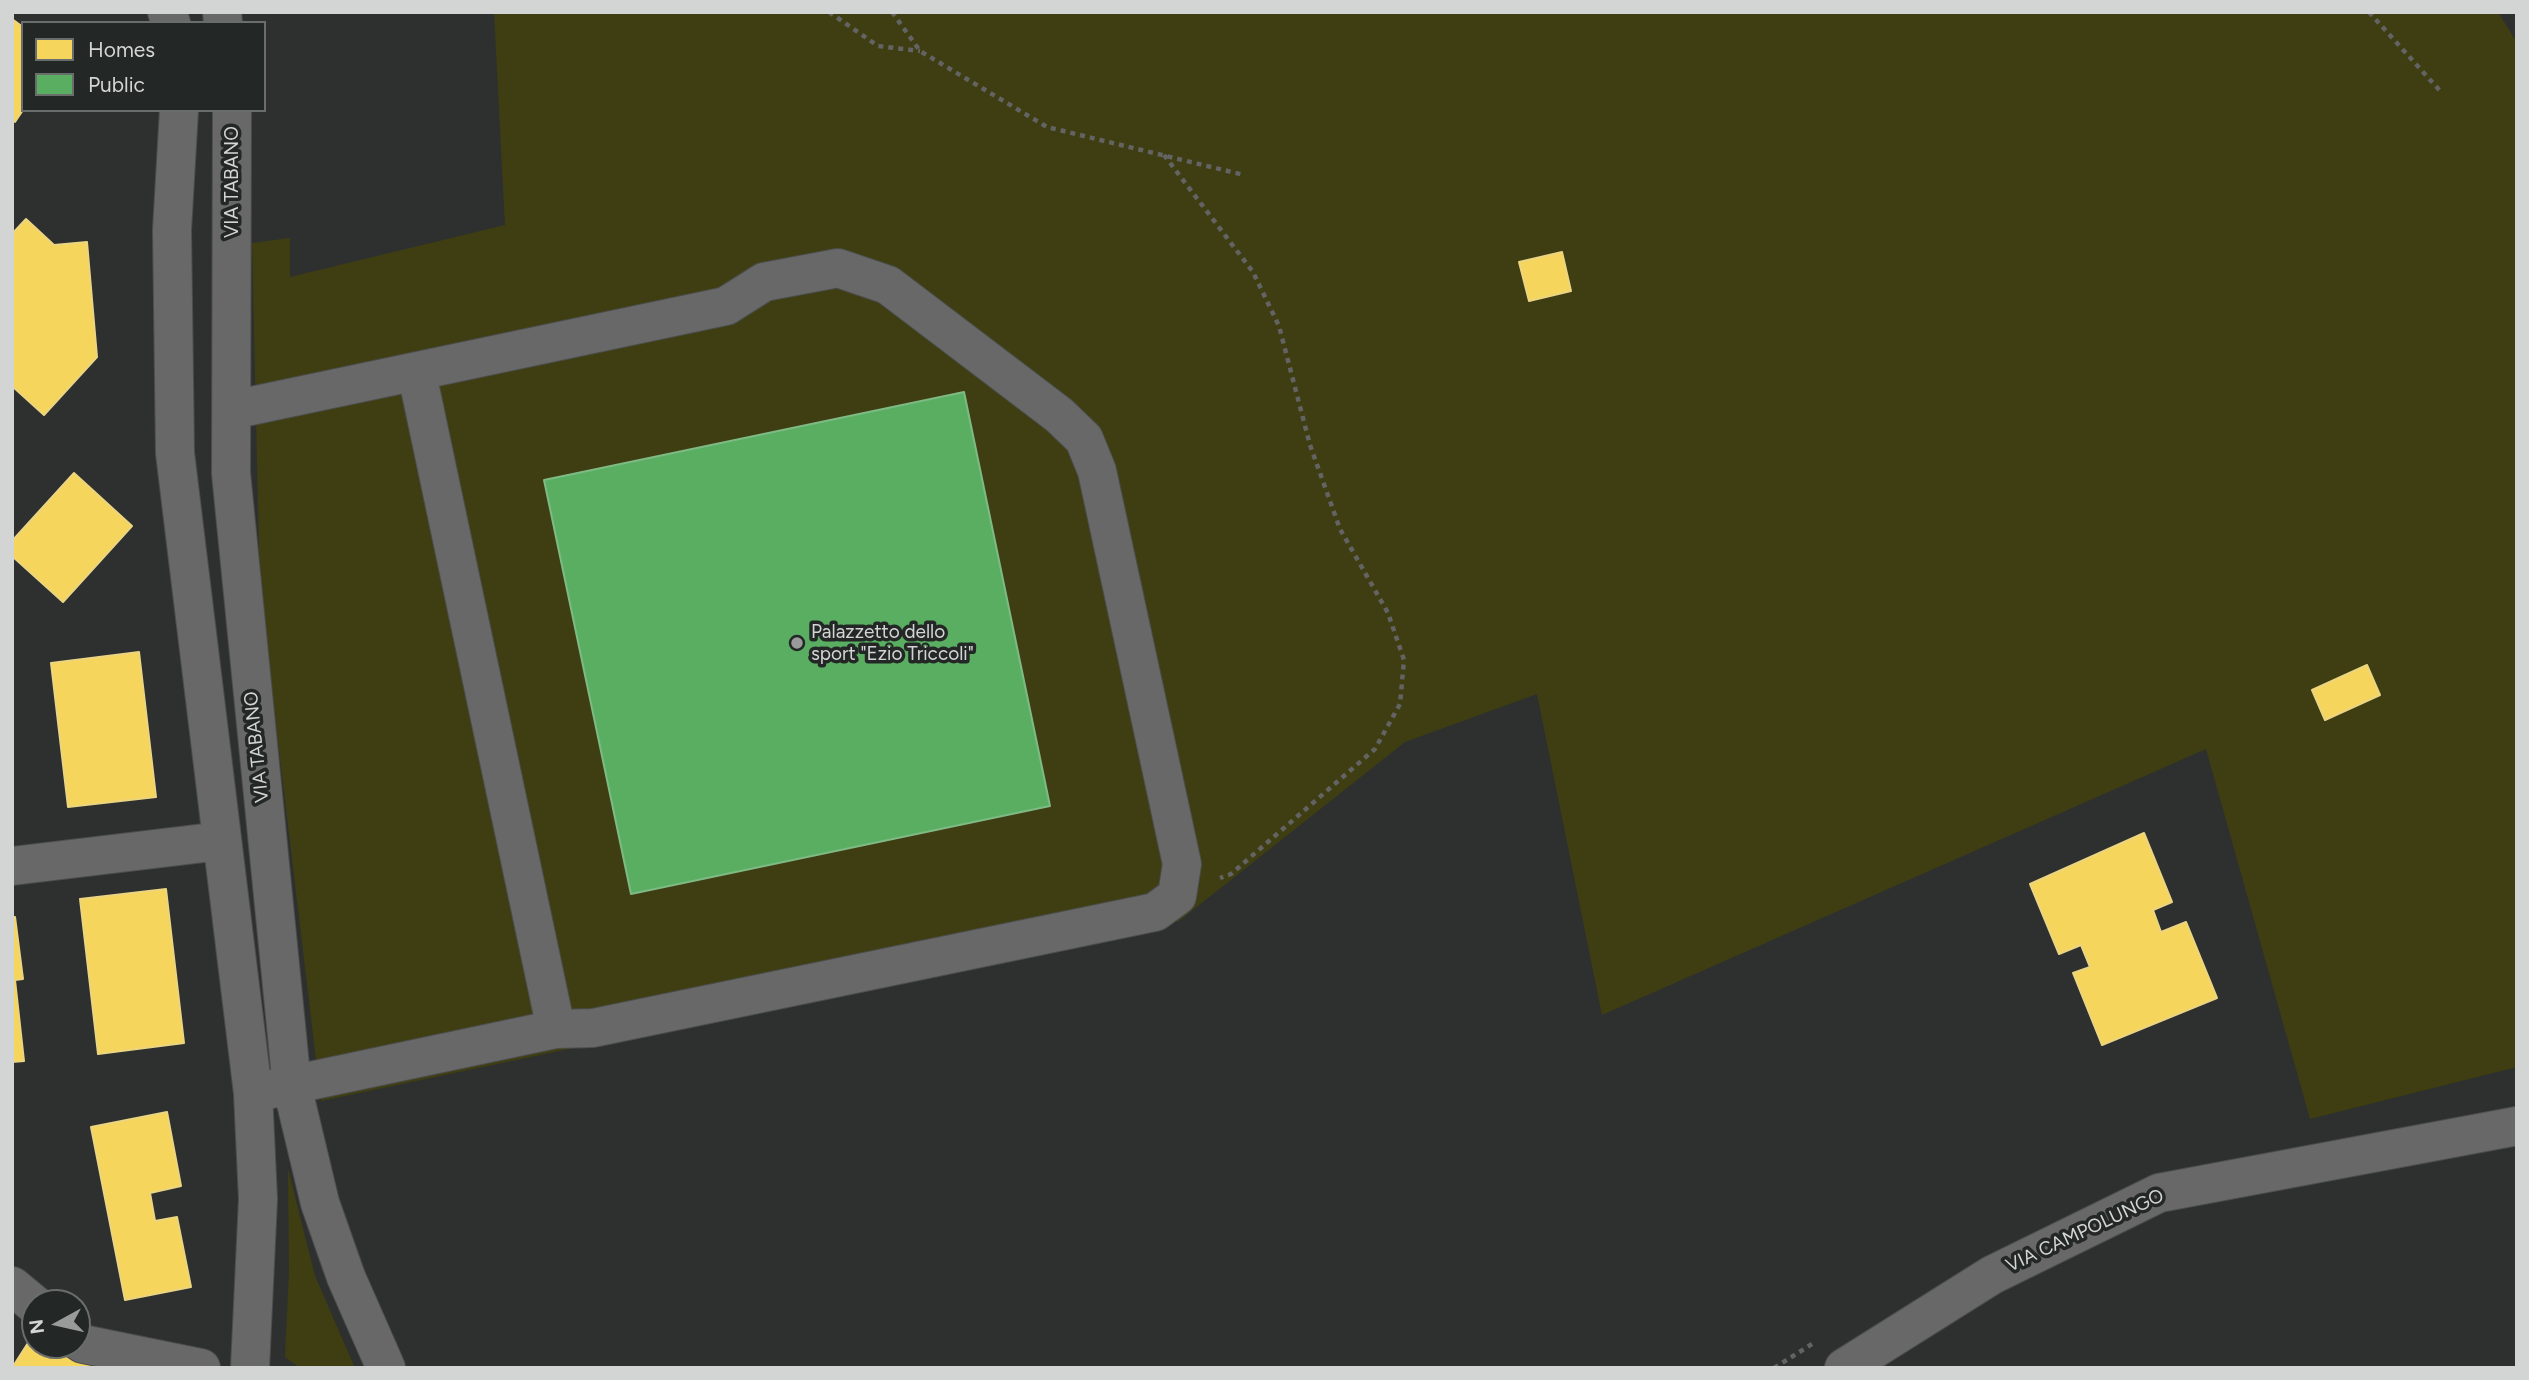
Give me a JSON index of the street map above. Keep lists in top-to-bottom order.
{
  "streets": {
    "street": ["VIA TABANO", "VIA CAMPOLUNGO"]
  },
  "places": ["Palazzetto dello sport \"Ezio Triccoli\""],
  "legend": ["Homes", "Public"],
  "north": "left"
}
